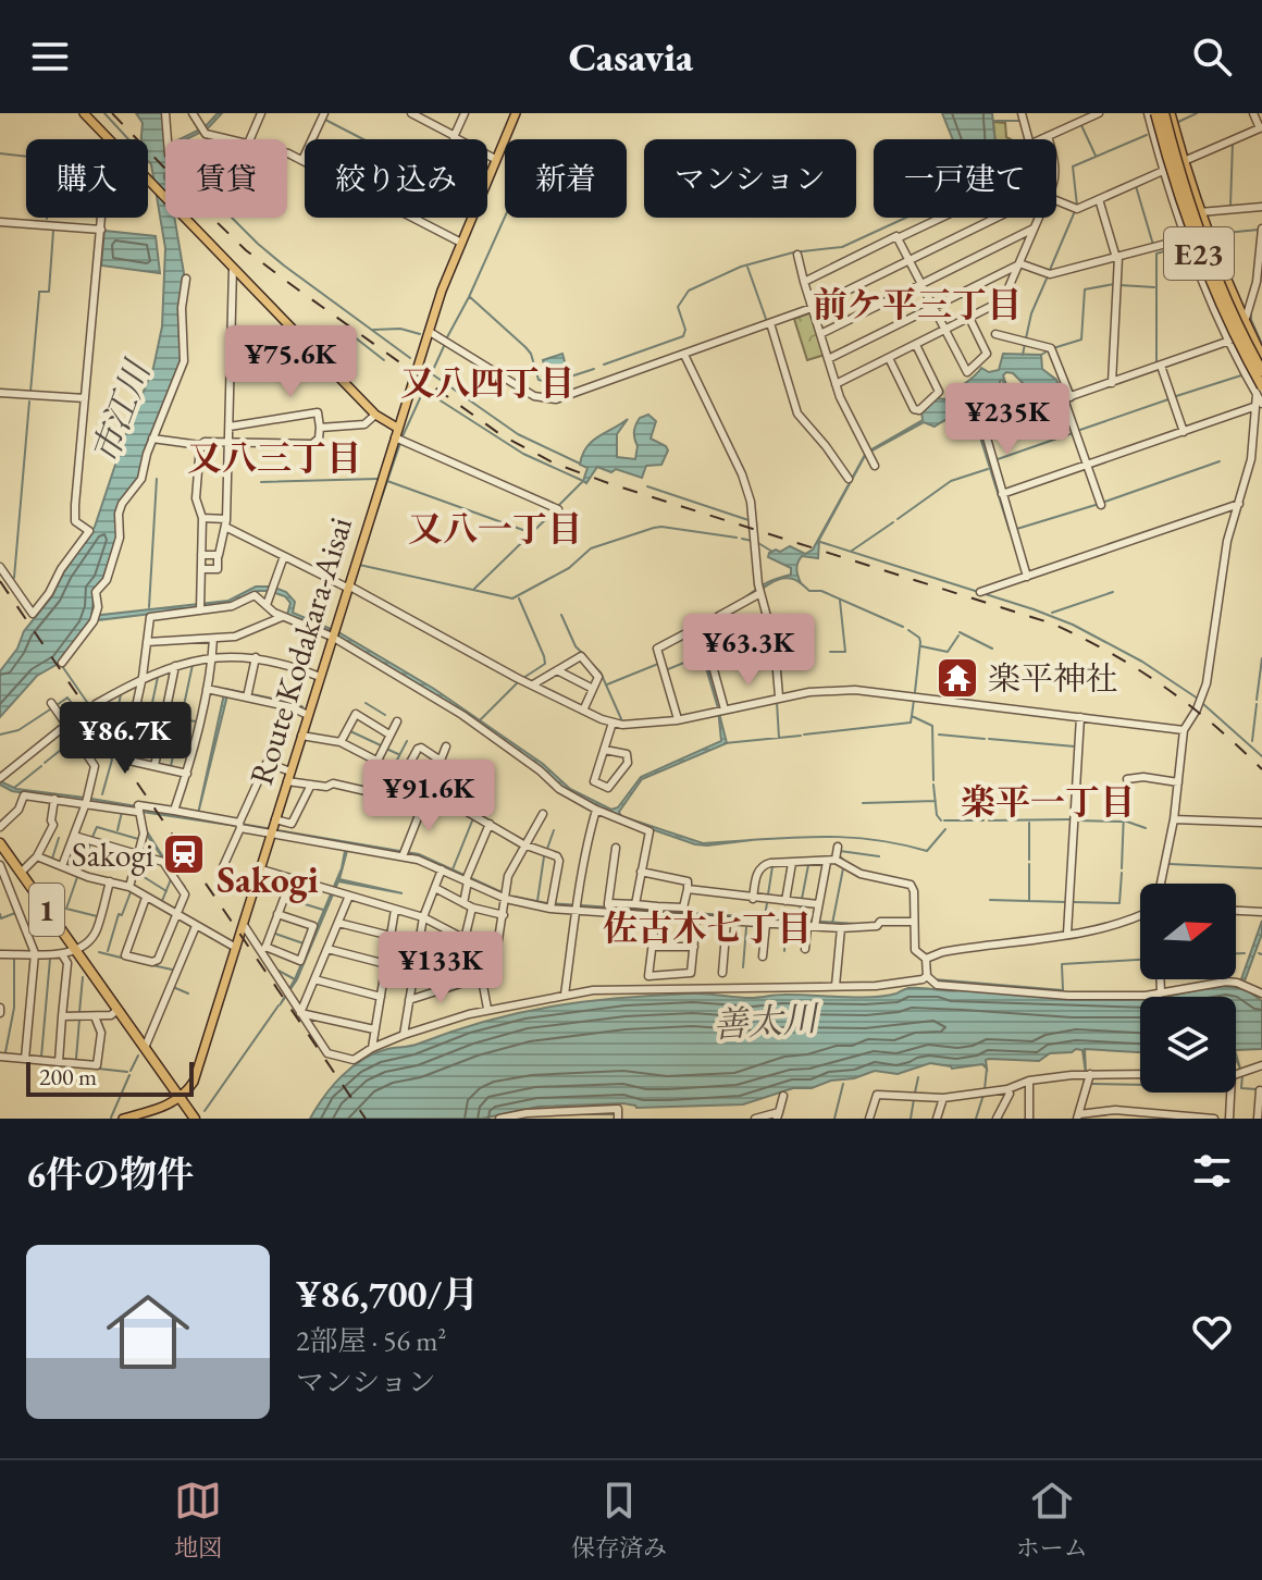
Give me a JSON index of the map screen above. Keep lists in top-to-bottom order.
{
  "streets": {
    "highway": ["E23", "1"],
    "main road": ["Route Kodakara-Aisai"]
  },
  "crossings": [
    ["Route Kodakara-Aisai", "1"]
  ],
  "districts": [
    "前ケ平三丁目",
    "又八四丁目",
    "又八三丁目",
    "又八一丁目",
    "楽平一丁目",
    "Sakogi",
    "佐古木七丁目"
  ],
  "water": ["市江川", "善太川"],
  "places": {
    "temple": ["楽平神社"],
    "station": ["Sakogi"]
  },
  "scale_bar": "200 m",
  "north": "right",
  "page": {
    "header": "Casavia",
    "chip": [
      "購入",
      "賃貸",
      "絞り込み",
      "新着",
      "マンション",
      "一戸建て"
    ],
    "price": [
      "¥75.6K",
      "¥235K",
      "¥63.3K",
      "¥86.7K",
      "¥91.6K",
      "¥133K"
    ],
    "scale": "200 m",
    "heading": "6件の物件",
    "list": [
      {
        "name": "¥86,700/月",
        "note": "2部屋 · 56 m² · マンション"
      }
    ],
    "tabs": ["地図", "保存済み", "ホーム"]
  }
}
